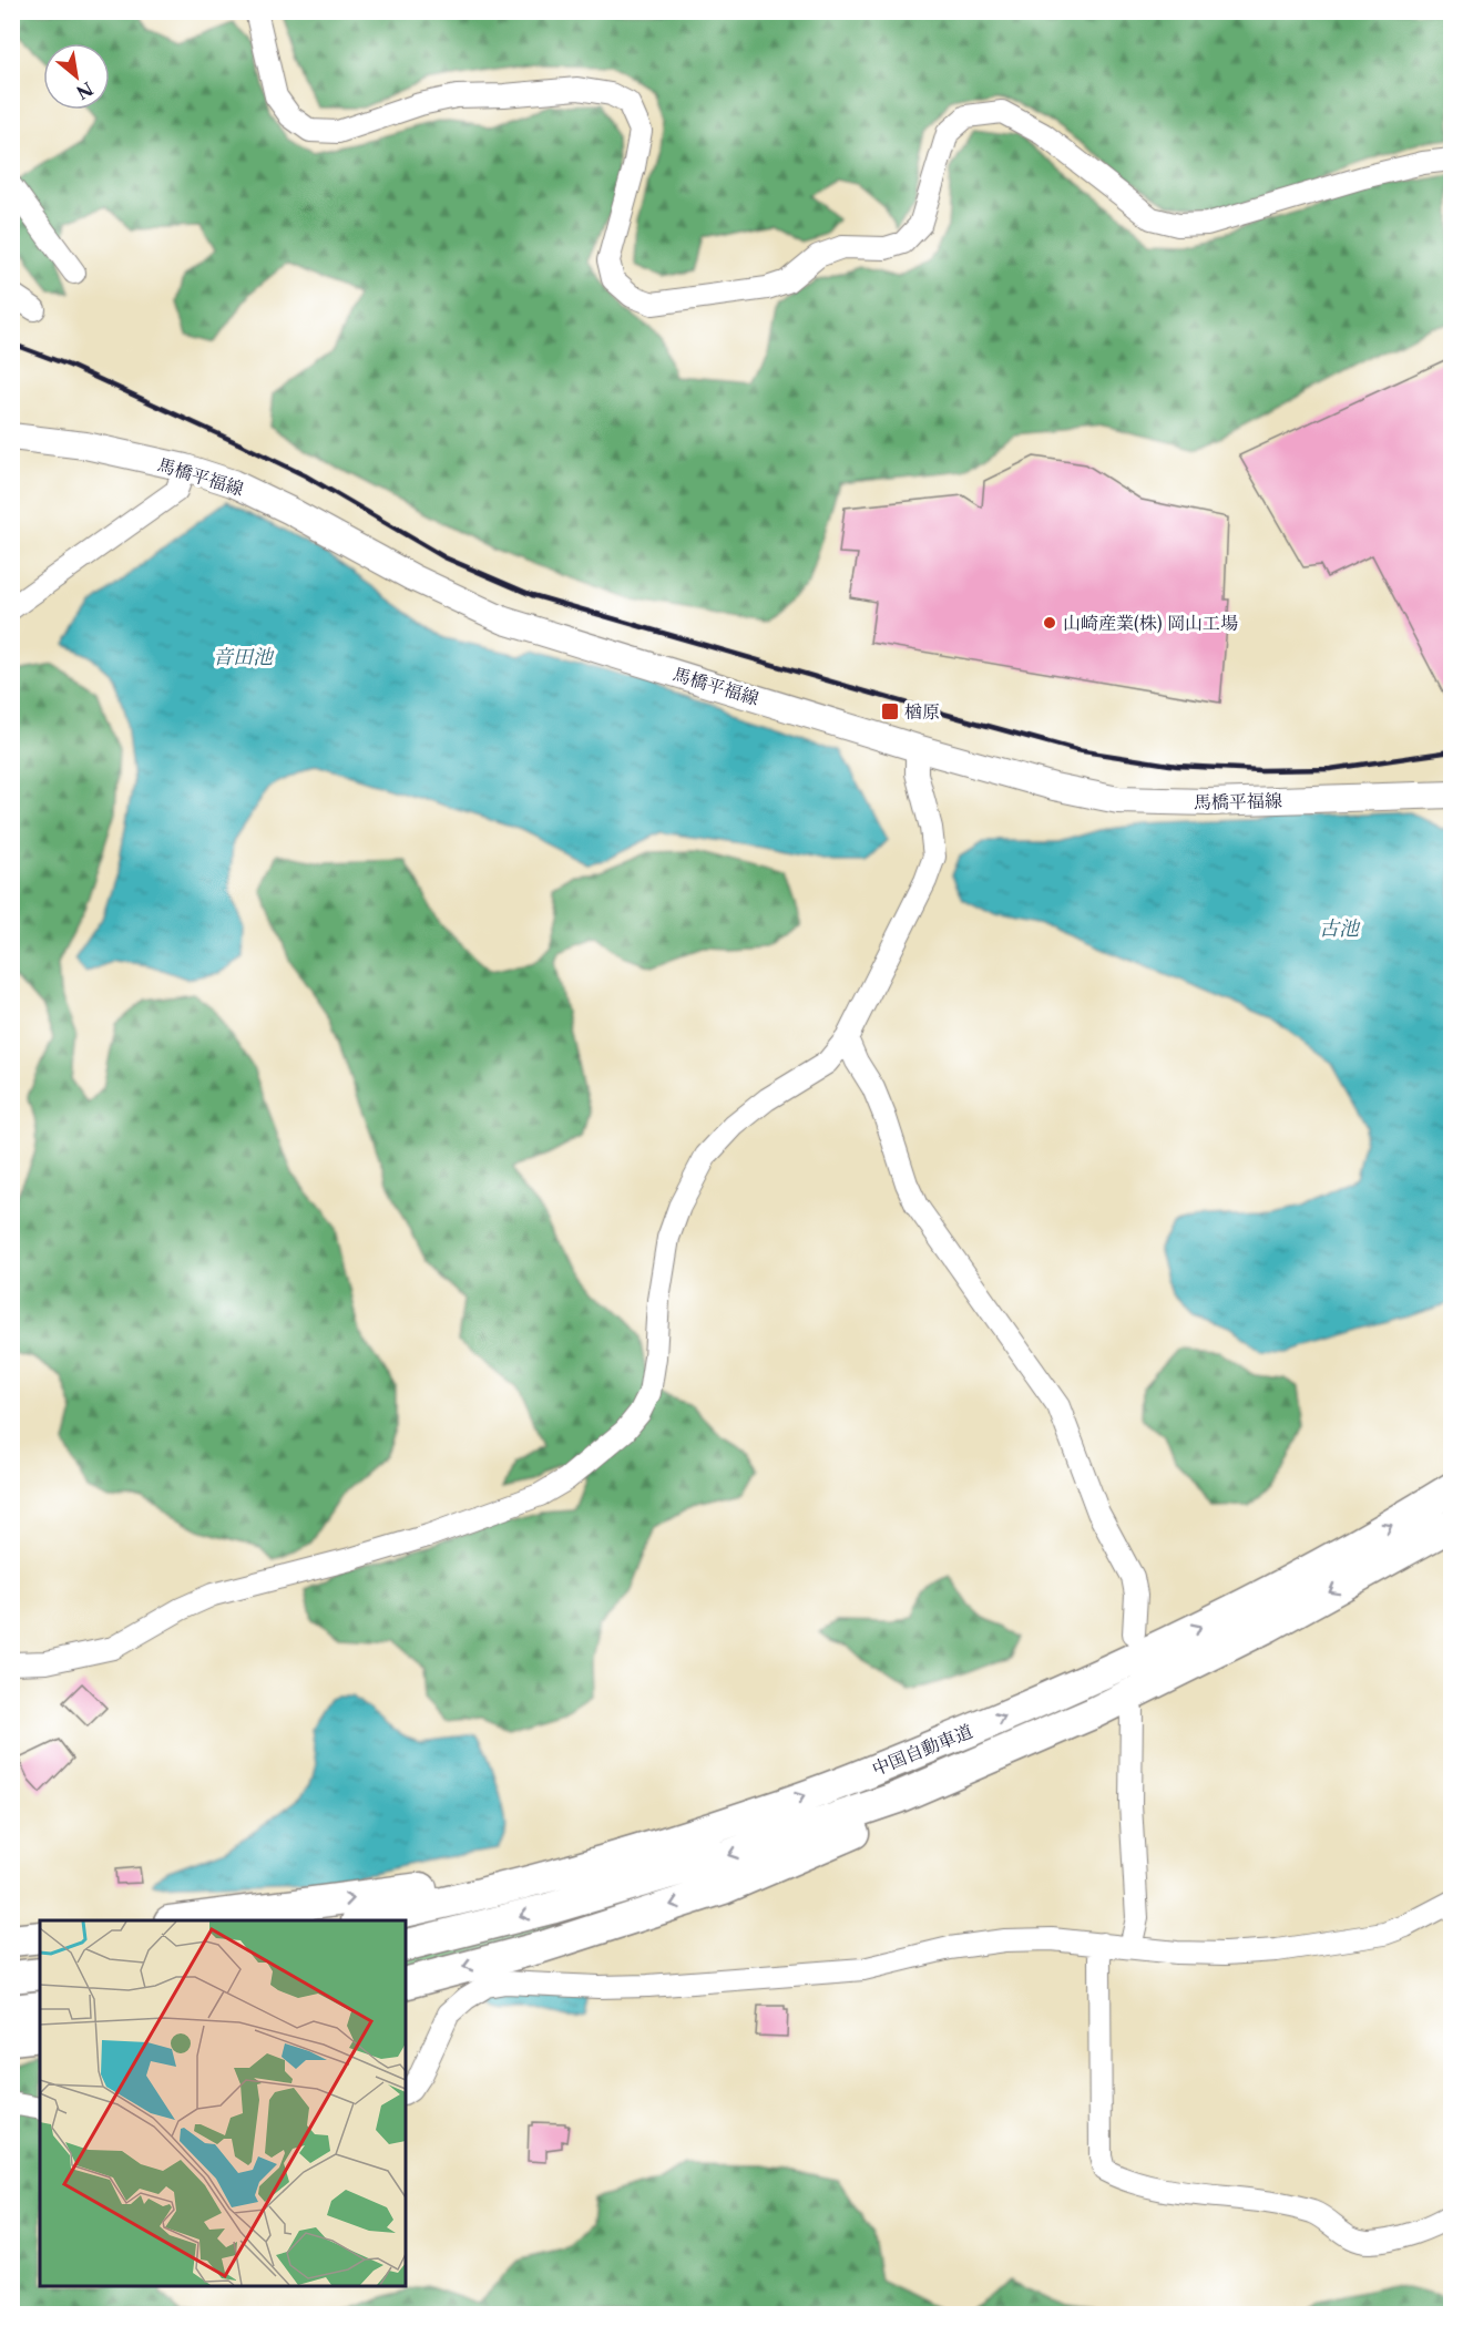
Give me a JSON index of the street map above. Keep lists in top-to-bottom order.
{
  "streets": {
    "highway": ["中国自動車道"],
    "main road": ["馬橋平福線"]
  },
  "water": ["音田池", "古池"],
  "places": {
    "other": ["山崎産業(株) 岡山工場"],
    "transit": ["楢原"]
  },
  "north": "bottom right"
}
